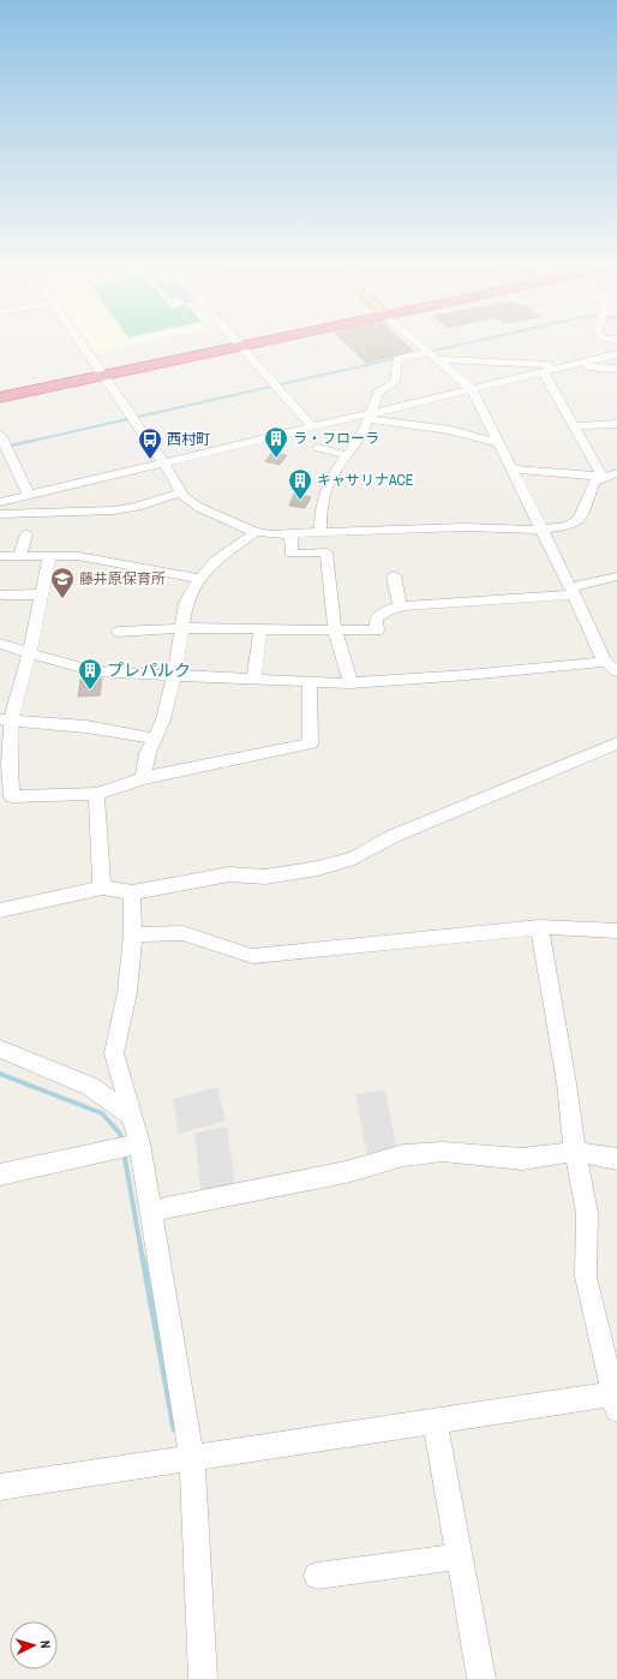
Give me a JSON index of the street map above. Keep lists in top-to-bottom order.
{
  "places": {
    "building": ["ラ・フローラ", "キャサリナACE", "プレパルク"],
    "bus stop": ["西村町"],
    "school or university": ["藤井原保育所"]
  },
  "north": "right"
}
